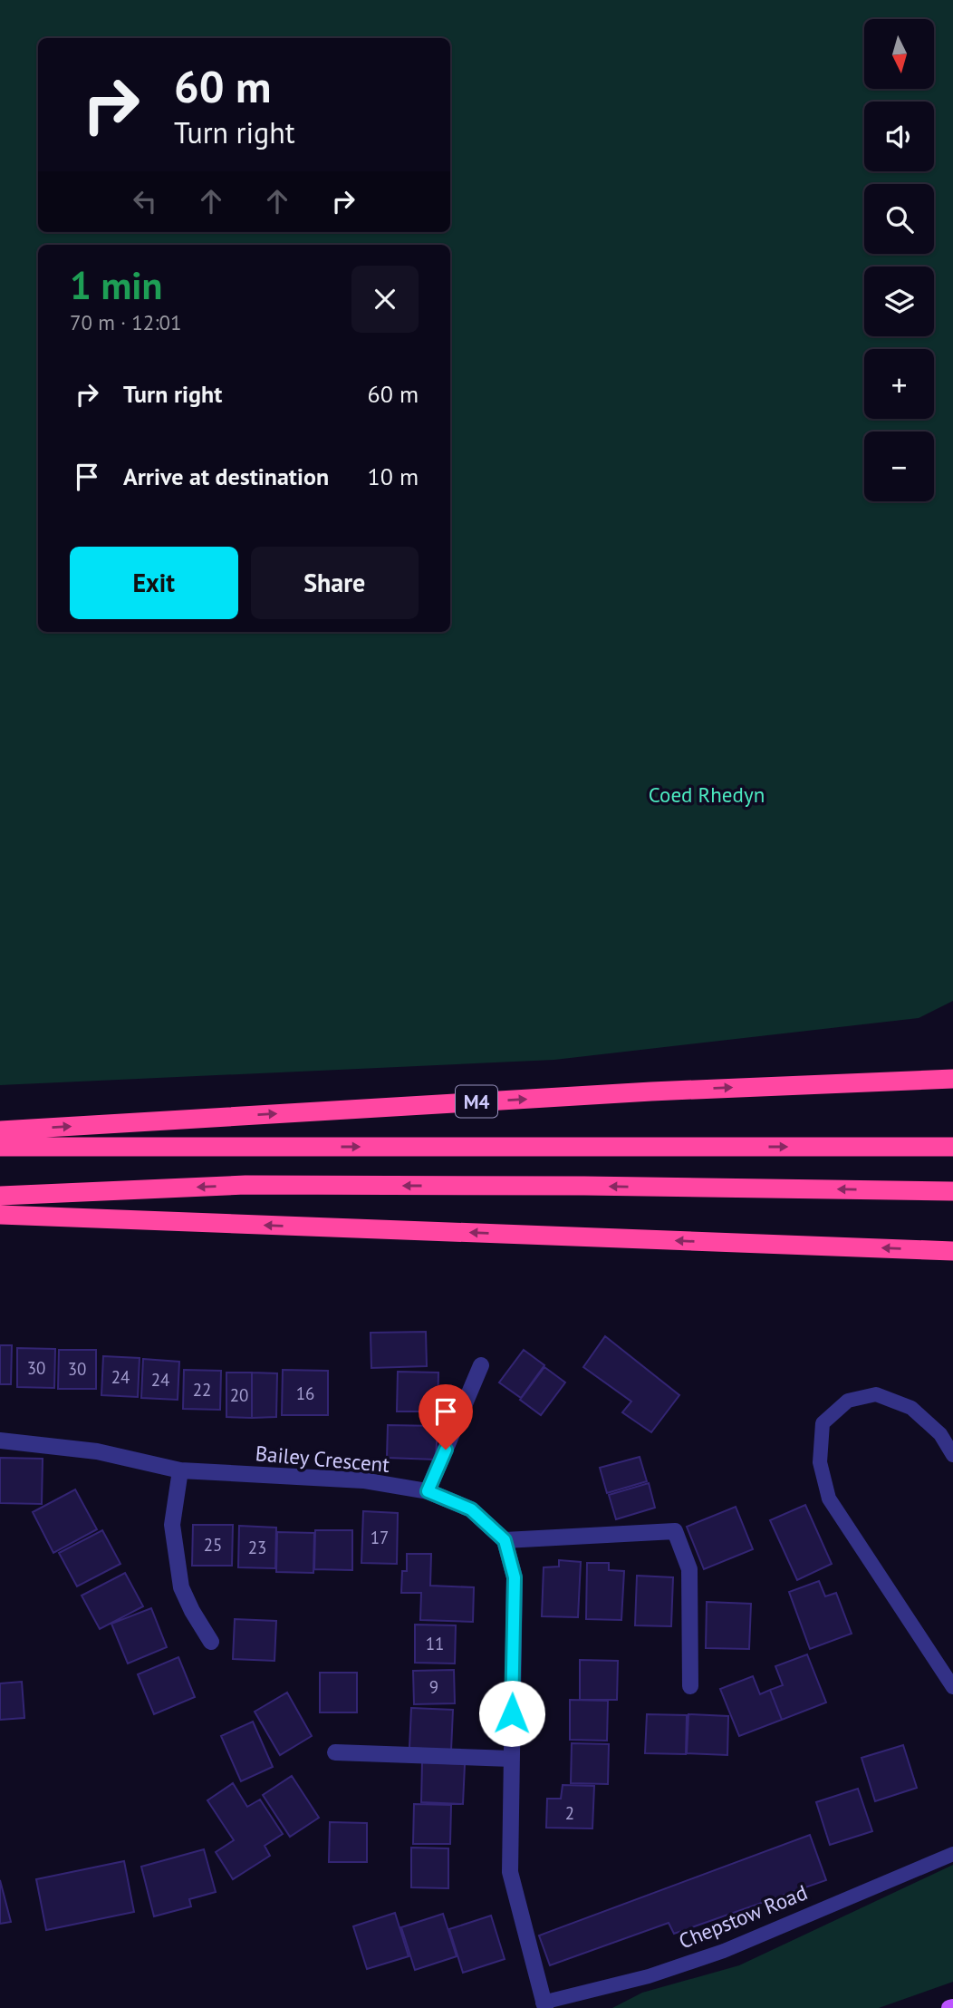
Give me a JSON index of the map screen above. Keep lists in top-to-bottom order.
{
  "streets": {
    "highway": ["M4"],
    "street": ["Bailey Crescent"],
    "lane": ["Chepstow Road"]
  },
  "parks": ["Coed Rhedyn"],
  "house_numbers": [
    "30",
    "30",
    "24",
    "24",
    "22",
    "16",
    "20",
    "17",
    "25",
    "23",
    "11",
    "9",
    "2"
  ],
  "north": "bottom",
  "page": {
    "map_buttons": ["+", "−"],
    "turn": ["60 m", "Turn right"],
    "heading": ["1 min", "70 m · 12:01"],
    "list": [
      {
        "name": "Turn right",
        "value": "60 m"
      },
      {
        "name": "Arrive at destination",
        "value": "10 m"
      }
    ],
    "buttons": ["Exit", "Share"]
  }
}
